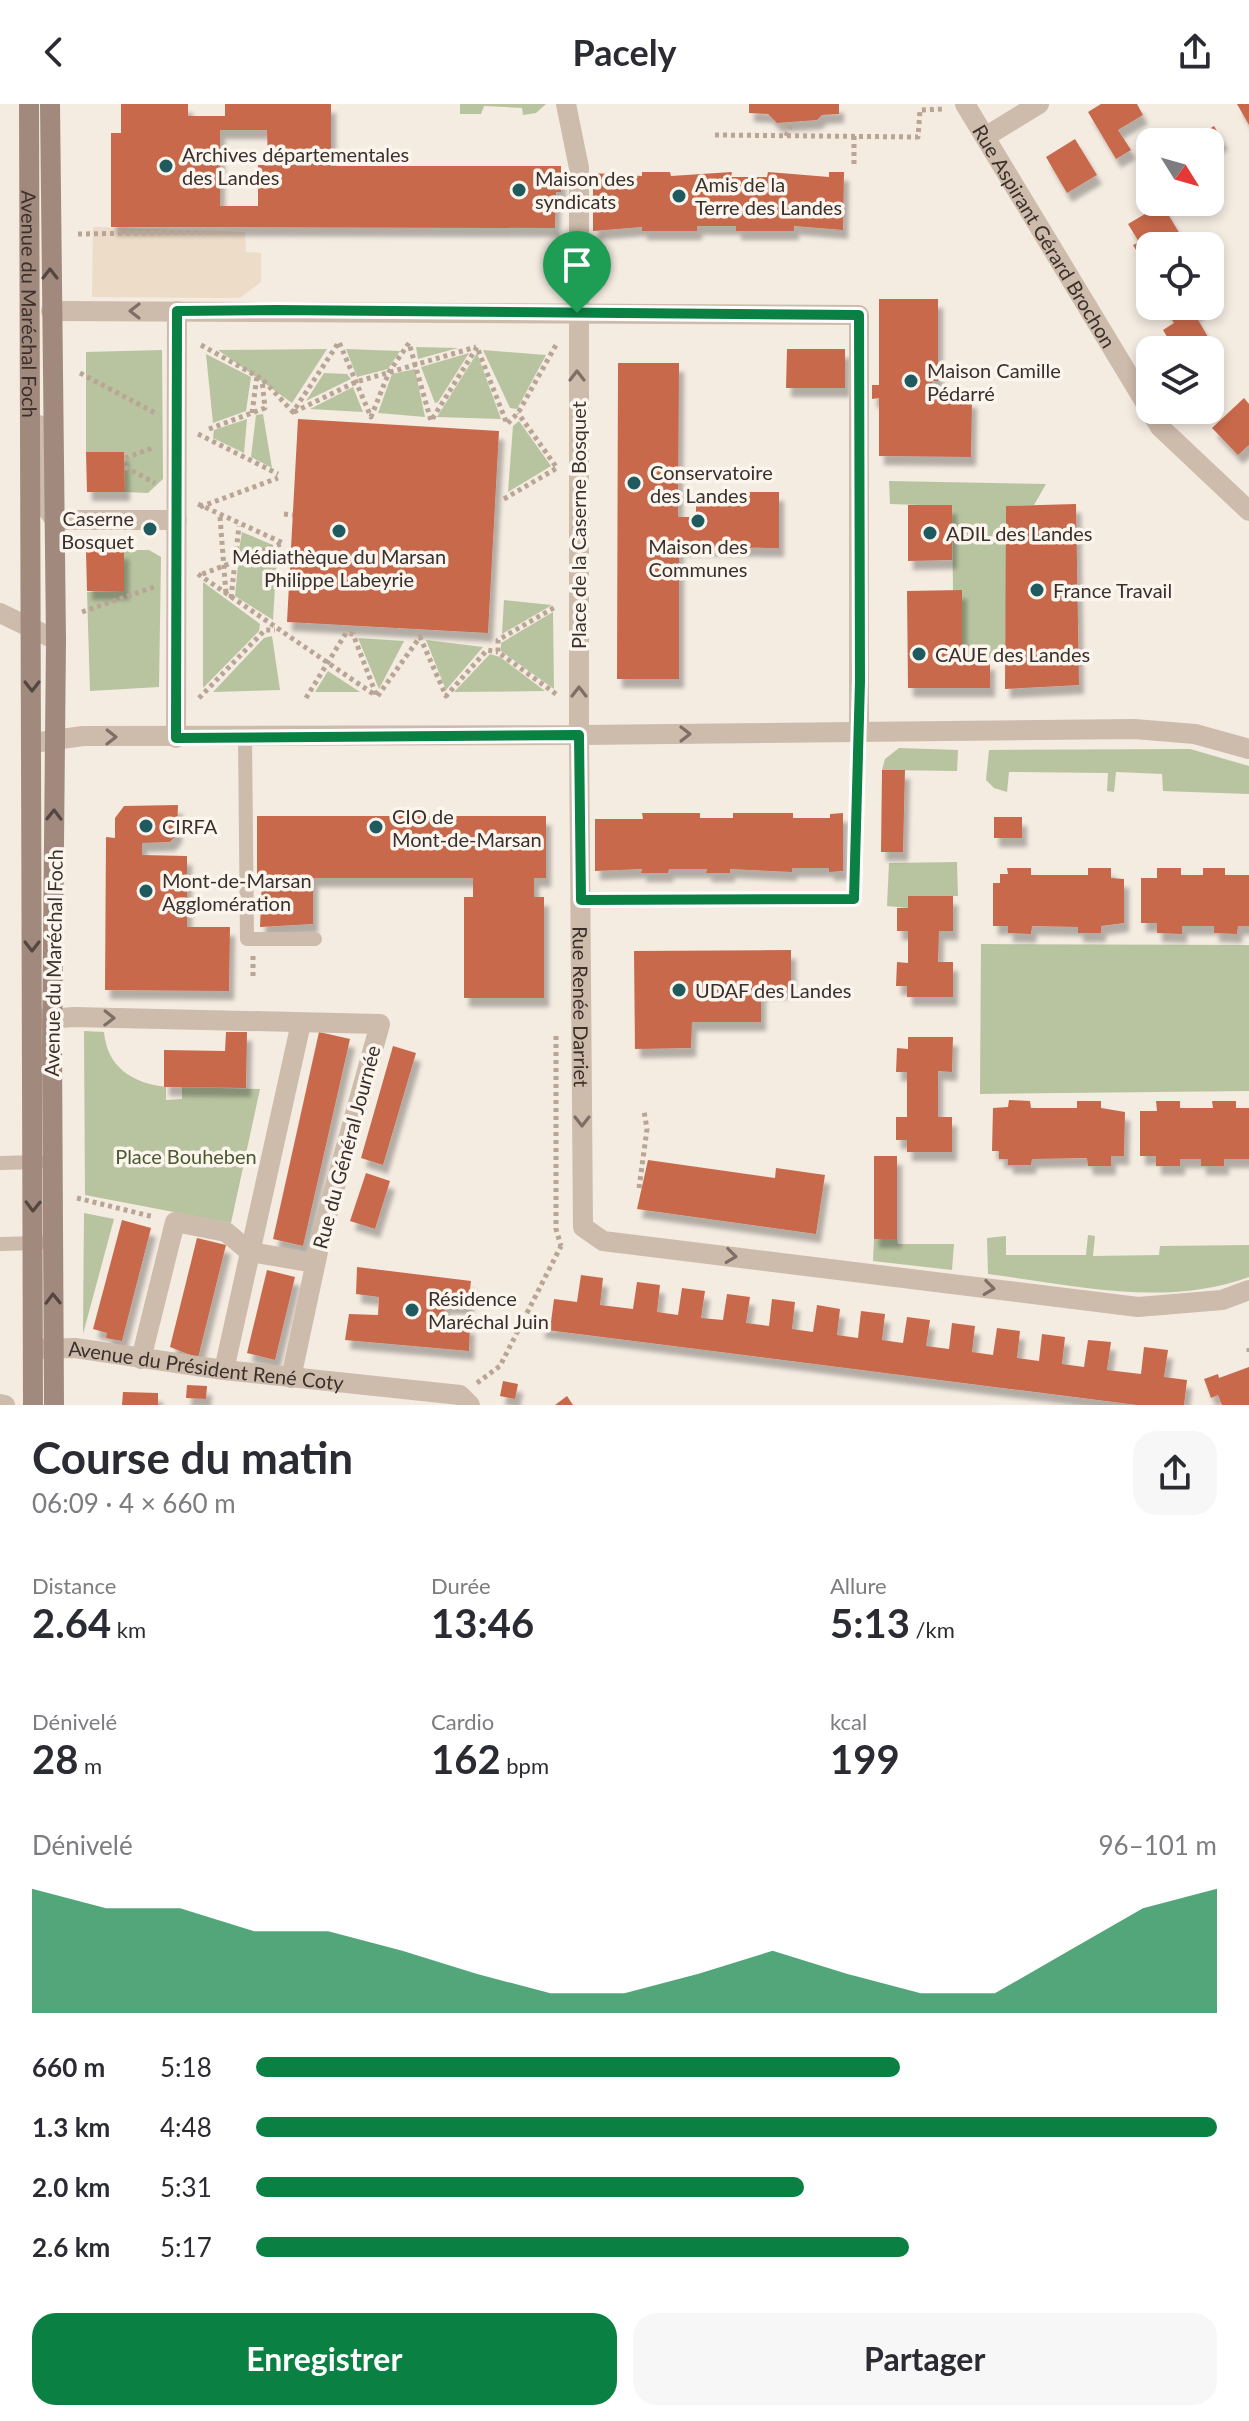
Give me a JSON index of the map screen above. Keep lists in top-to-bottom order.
{
  "streets": {
    "main road": ["Avenue du Maréchal Foch"],
    "street": [
      "Rue Aspirant Gérard Brochon",
      "Place de la Caserne Bosquet",
      "Rue Renée Darriet",
      "Rue du Général Journée",
      "Avenue du Président René Coty"
    ]
  },
  "crossings": [
    ["Avenue du Maréchal Foch", "Rue du Général Journée"],
    ["Avenue du Maréchal Foch", "Avenue du Président René Coty"],
    ["Place de la Caserne Bosquet", "Rue Renée Darriet"],
    ["Rue du Général Journée", "Avenue du Président René Coty"]
  ],
  "one_way": ["Place de la Caserne Bosquet", "Rue du Général Journée"],
  "parks": ["Place Bouheben"],
  "places": [
    "Archives départementales des Landes",
    "Maison des syndicats",
    "Amis de la Terre des Landes",
    "Maison Camille Pédarré",
    "Conservatoire des Landes",
    "Maison des Communes",
    "Caserne Bosquet",
    "Médiathèque du Marsan Philippe Labeyrie",
    "ADIL des Landes",
    "France Travail",
    "CAUE des Landes",
    "CIRFA",
    "CIO de Mont-de-Marsan",
    "Mont-de-Marsan Agglomération",
    "UDAF des Landes",
    "Résidence Maréchal Juin"
  ],
  "north": "bottom right",
  "page": {
    "header": "Pacely",
    "heading": ["Course du matin", "06:09 · 4 × 660 m"],
    "stats": [
      ["Distance", "2.64 km"],
      ["Durée", "13:46"],
      ["Allure", "5:13 /km"],
      ["Dénivelé", "28 m"],
      ["Cardio", "162 bpm"],
      ["kcal", "199"]
    ],
    "chart": ["Dénivelé", "96–101 m"],
    "list": [
      {
        "name": "660 m",
        "note": "5:18"
      },
      {
        "name": "1.3 km",
        "note": "4:48"
      },
      {
        "name": "2.0 km",
        "note": "5:31"
      },
      {
        "name": "2.6 km",
        "note": "5:17"
      }
    ],
    "buttons": ["Enregistrer", "Partager"]
  }
}
